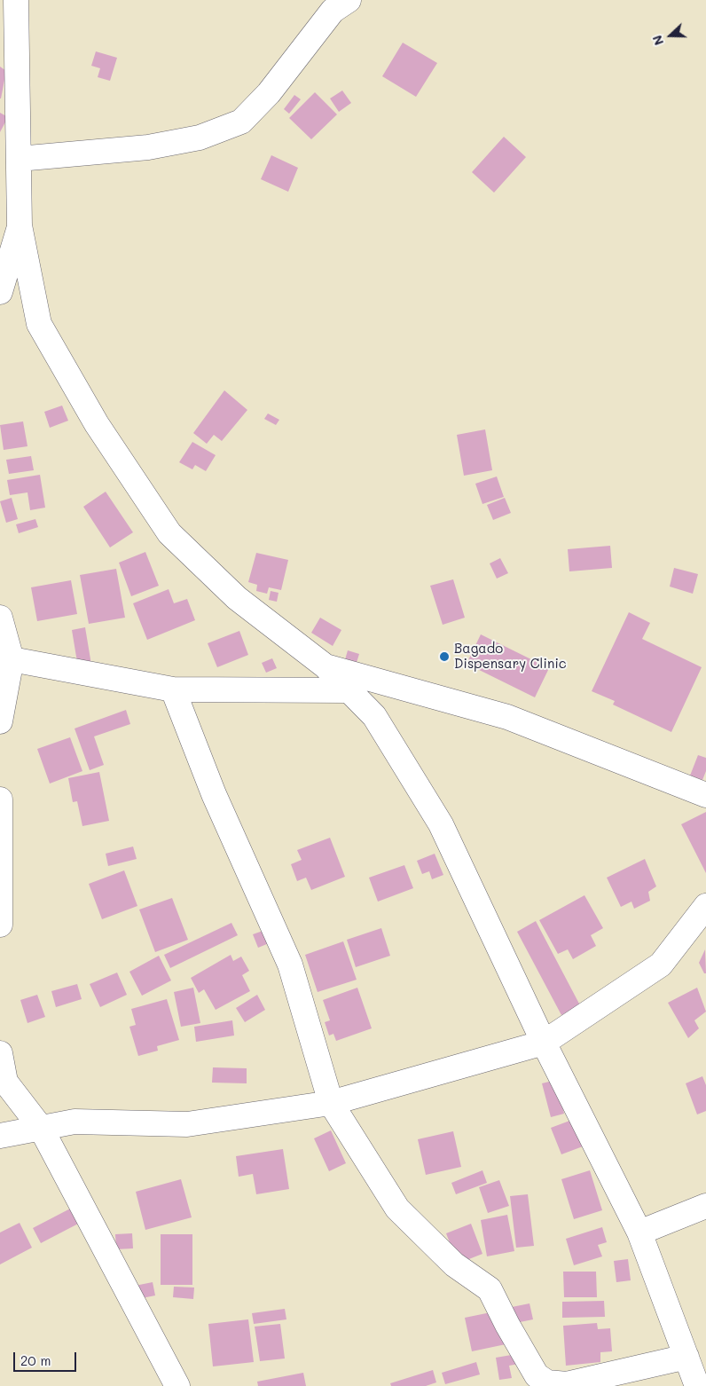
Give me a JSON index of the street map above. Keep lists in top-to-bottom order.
{
  "places": ["Bagado Dispensary Clinic"],
  "scale_bar": "20 m",
  "north": "left"
}
